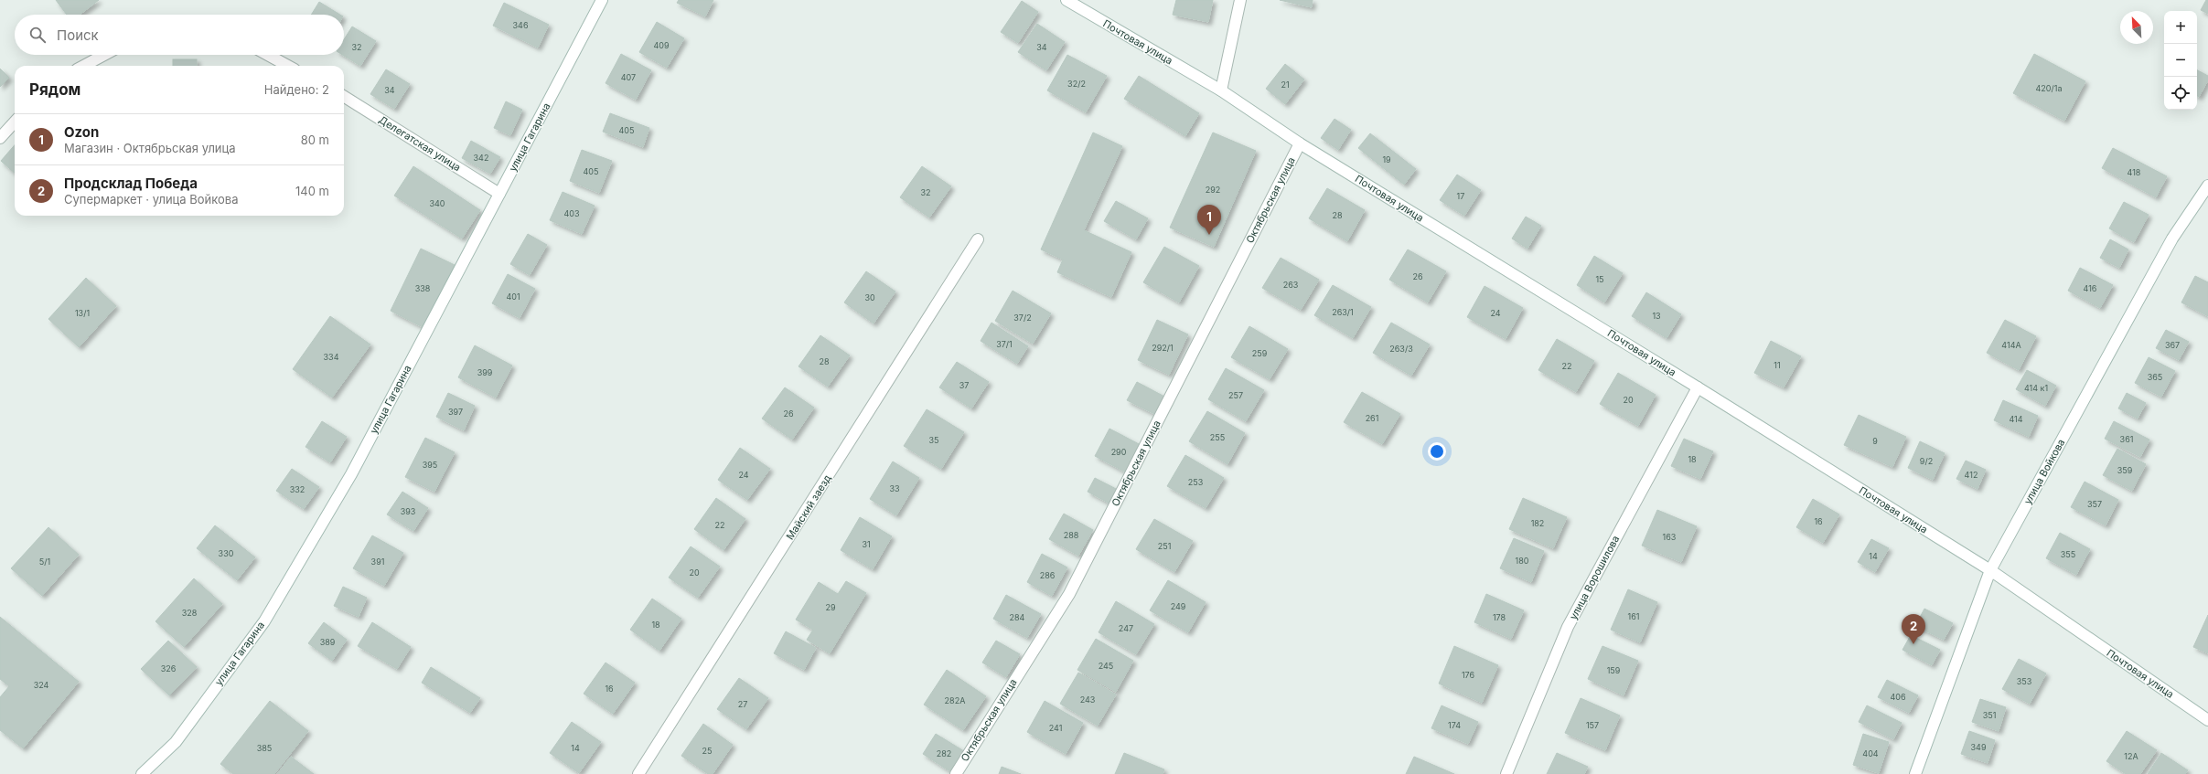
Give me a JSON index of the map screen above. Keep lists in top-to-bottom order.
{
  "streets": {
    "main road": [
      "Почтовая улица",
      "улица Гагарина",
      "Делегатская улица",
      "Октябрьская улица",
      "улица Войкова",
      "Майский заезд",
      "улица Ворошилова"
    ]
  },
  "crossings": [
    ["Почтовая улица", "Октябрьская улица"],
    ["Почтовая улица", "улица Войкова"],
    ["Почтовая улица", "улица Ворошилова"],
    ["улица Гагарина", "Делегатская улица"]
  ],
  "house_numbers": [
    "346",
    "409",
    "32",
    "34",
    "407",
    "32/2",
    "21",
    "420/1а",
    "34",
    "405",
    "342",
    "19",
    "405",
    "418",
    "292",
    "32",
    "17",
    "340",
    "403",
    "28",
    "26",
    "15",
    "263",
    "338",
    "416",
    "401",
    "30",
    "263/1",
    "13/1",
    "24",
    "13",
    "37/2",
    "37/1",
    "414А",
    "367",
    "292/1",
    "263/3",
    "259",
    "334",
    "28",
    "11",
    "22",
    "399",
    "365",
    "37",
    "414 к1",
    "257",
    "20",
    "397",
    "26",
    "261",
    "414",
    "255",
    "361",
    "35",
    "9",
    "290",
    "18",
    "9/2",
    "395",
    "359",
    "24",
    "412",
    "253",
    "33",
    "332",
    "357",
    "393",
    "16",
    "182",
    "22",
    "288",
    "163",
    "31",
    "251",
    "330",
    "355",
    "14",
    "180",
    "5/1",
    "391",
    "20",
    "286",
    "249",
    "29",
    "328",
    "161",
    "284",
    "178",
    "18",
    "247",
    "389",
    "245",
    "326",
    "159",
    "176",
    "353",
    "324",
    "16",
    "406",
    "243",
    "282А",
    "27",
    "351",
    "174",
    "157",
    "241",
    "349",
    "385",
    "14",
    "25",
    "282",
    "404",
    "12А"
  ],
  "north": "top left",
  "page": {
    "map_buttons": ["+", "−"],
    "search": "Поиск",
    "heading": ["Рядом", "Найдено: 2"],
    "list": [
      {
        "mark": "1",
        "name": "Ozon",
        "note": "Магазин · Октябрьская улица",
        "value": "80 m"
      },
      {
        "mark": "2",
        "name": "Продсклад Победа",
        "note": "Супермаркет · улица Войкова",
        "value": "140 m"
      }
    ],
    "pins": ["1", "2"]
  }
}
